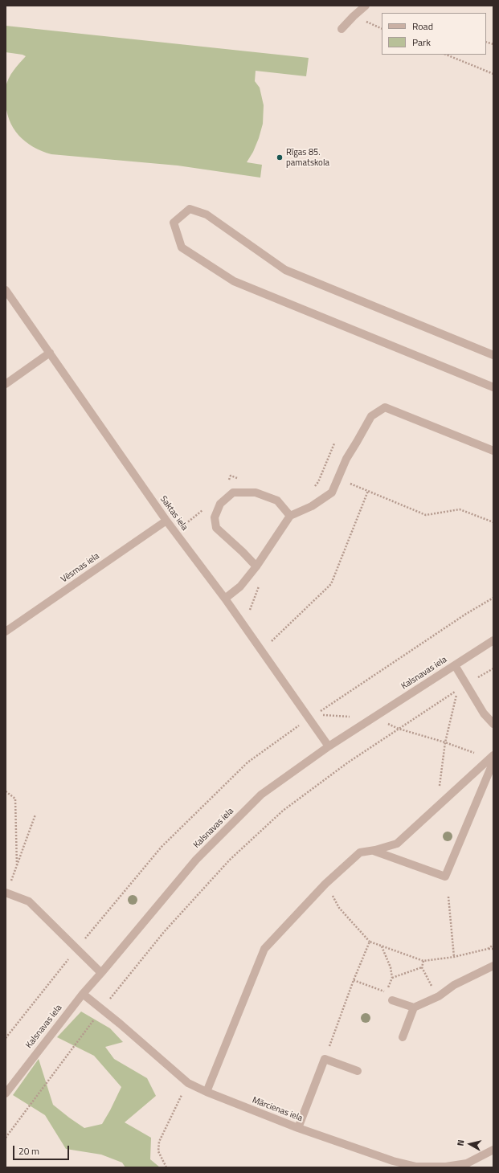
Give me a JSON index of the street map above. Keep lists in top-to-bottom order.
{
  "streets": {
    "street": [
      "Saktas iela",
      "Vēsmas iela",
      "Kalsnavas iela",
      "Mārcienas iela"
    ]
  },
  "crossings": [
    ["Saktas iela", "Vēsmas iela"],
    ["Saktas iela", "Kalsnavas iela"],
    ["Kalsnavas iela", "Mārcienas iela"]
  ],
  "places": ["Rīgas 85. pamatskola"],
  "legend": ["Road", "Park"],
  "scale_bar": "20 m",
  "north": "left"
}
